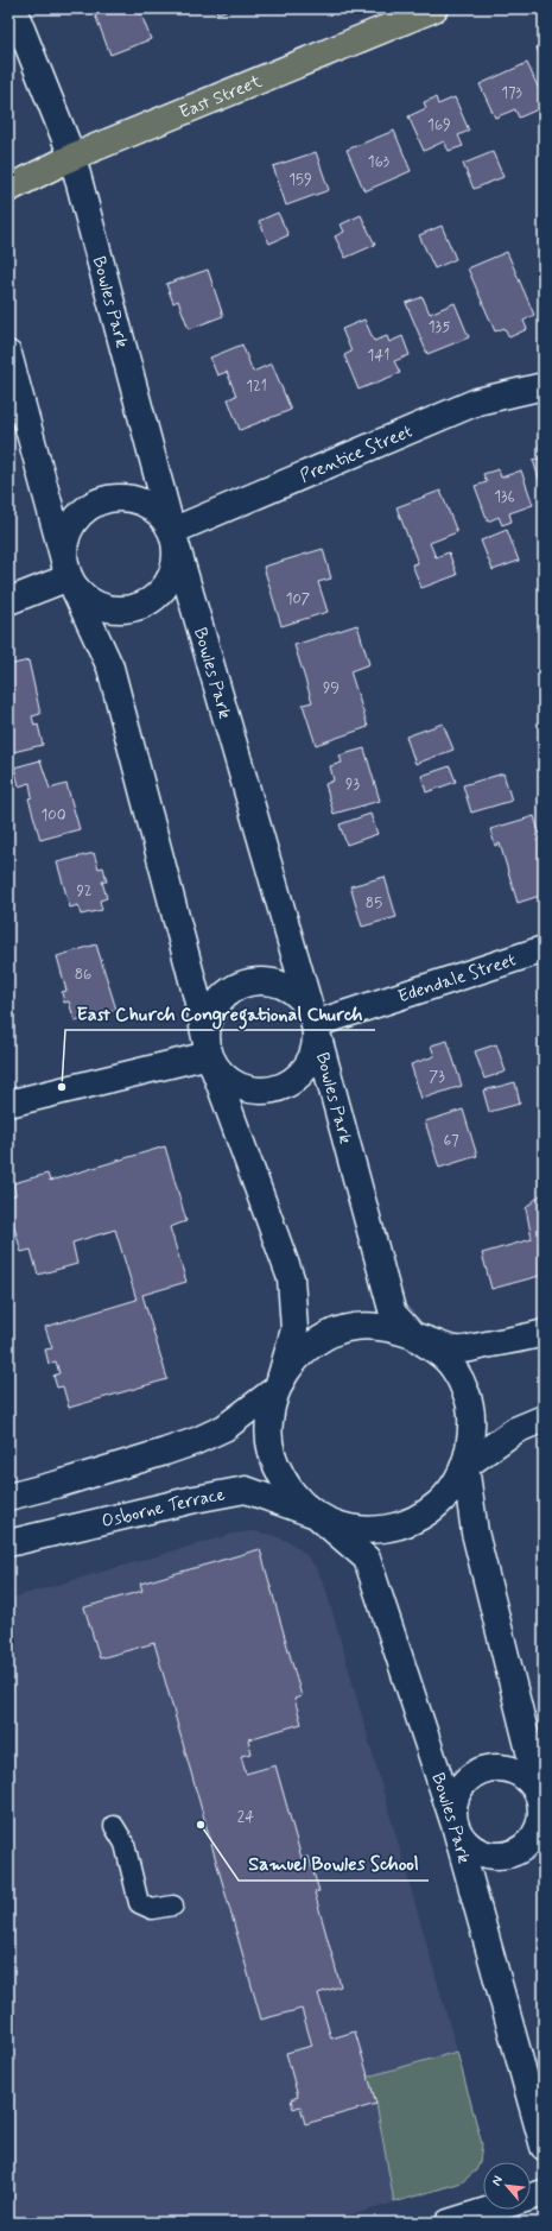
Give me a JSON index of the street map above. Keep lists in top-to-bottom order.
{
  "streets": {
    "main road": ["East Street"],
    "street": [
      "Bowles Park",
      "Prentice Street",
      "Edendale Street",
      "Osborne Terrace"
    ]
  },
  "crossings": [
    ["East Street", "Bowles Park"],
    ["Bowles Park", "Prentice Street"],
    ["Bowles Park", "Edendale Street"],
    ["Bowles Park", "Osborne Terrace"]
  ],
  "places": ["East Church Congregational Church", "Samuel Bowles School"],
  "house_numbers": [
    "173",
    "169",
    "163",
    "159",
    "135",
    "141",
    "121",
    "136",
    "107",
    "99",
    "93",
    "100",
    "92",
    "85",
    "86",
    "73",
    "67",
    "24"
  ],
  "north": "top left"
}
